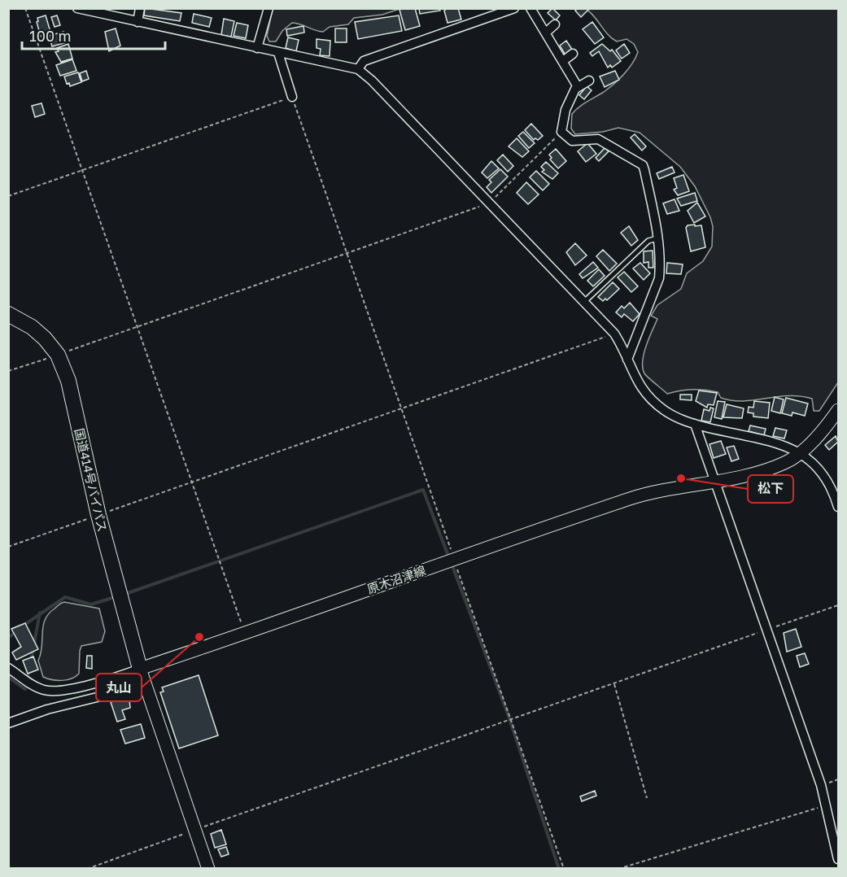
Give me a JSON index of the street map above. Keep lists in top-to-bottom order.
{
  "streets": {
    "highway": ["国道414号バイパス"],
    "main road": ["原木沼津線"]
  },
  "crossings": [
    ["国道414号バイパス", "原木沼津線"]
  ],
  "places": ["松下", "丸山"],
  "scale_bar": "100 m"
}
